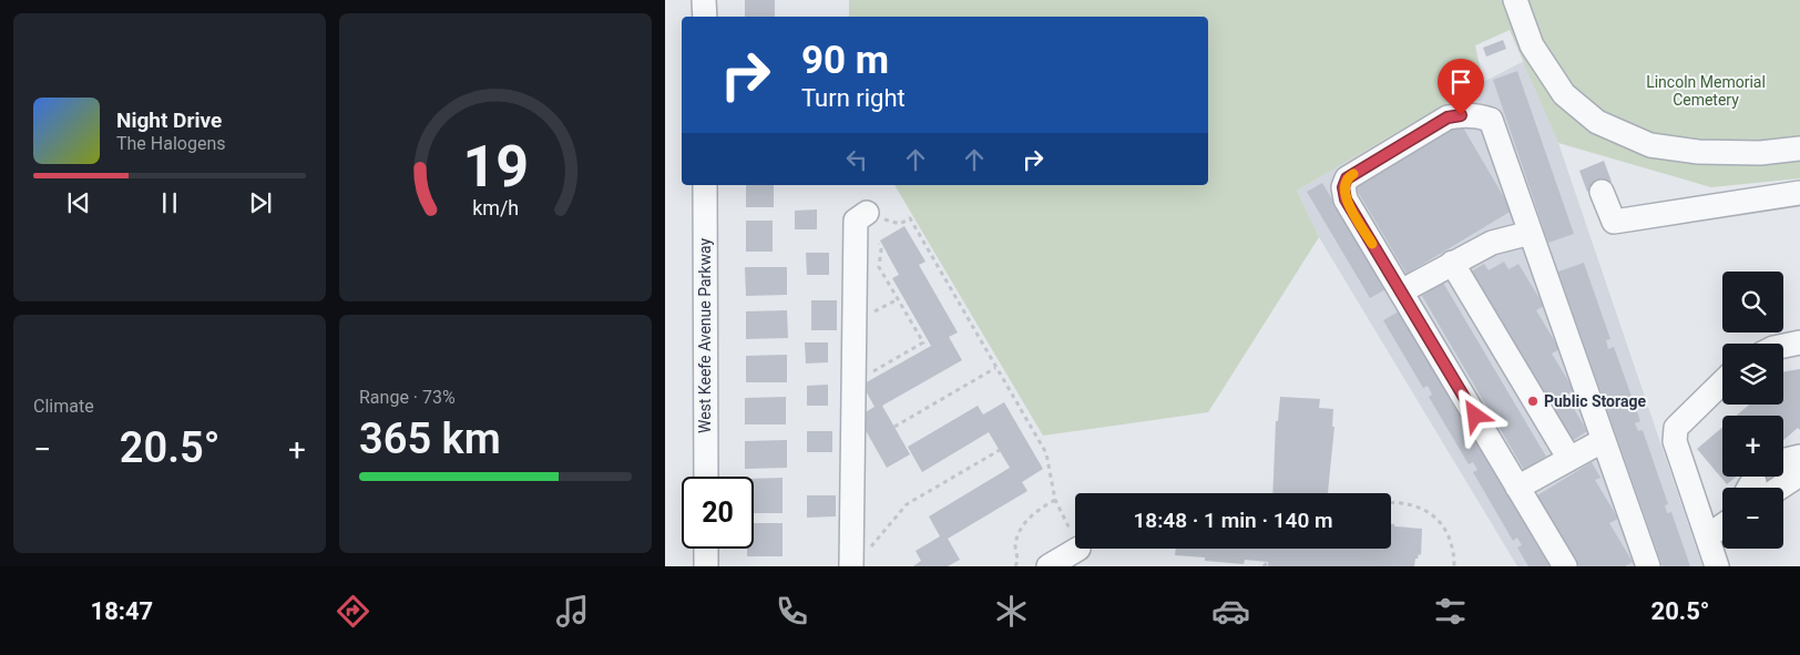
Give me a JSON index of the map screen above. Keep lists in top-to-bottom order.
{
  "streets": {
    "street": ["West Keefe Avenue Parkway"]
  },
  "parks": ["Lincoln Memorial Cemetery"],
  "places": ["Public Storage"],
  "page": {
    "turn": ["90 m", "Turn right"],
    "song": ["Night Drive", "The Halogens"],
    "map_buttons": ["+", "−"],
    "tile": [
      "Climate",
      ["Range · 73%", "365 km"]
    ],
    "heat": ["−", "20.5°", "+"],
    "limit": "20",
    "trip": "18:48 · 1 min · 140 m",
    "tabs": ["18:47", "20.5°"],
    "gauge": ["19", "km/h"]
  }
}
